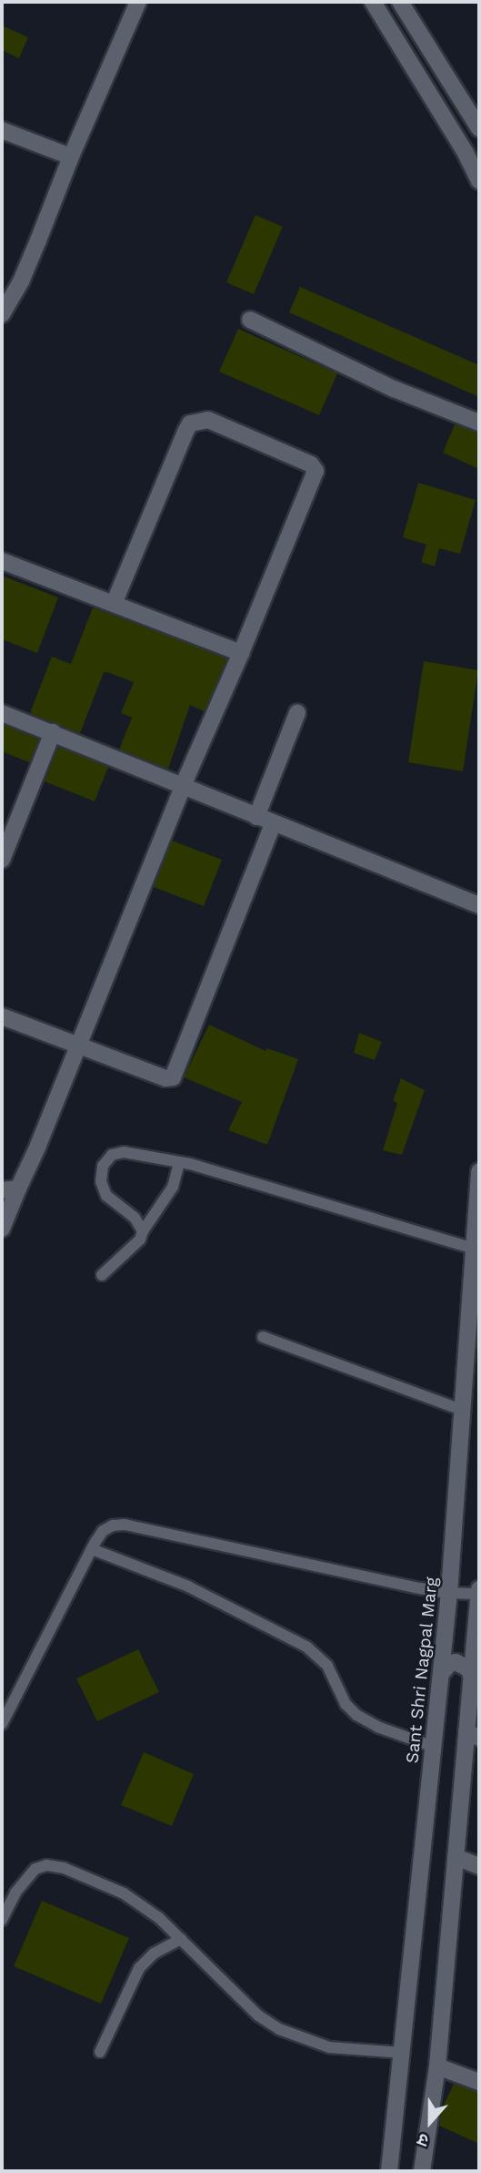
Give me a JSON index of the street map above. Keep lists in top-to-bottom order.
{
  "streets": {
    "street": ["Sant Shri Nagpal Marg"]
  },
  "north": "bottom"
}
